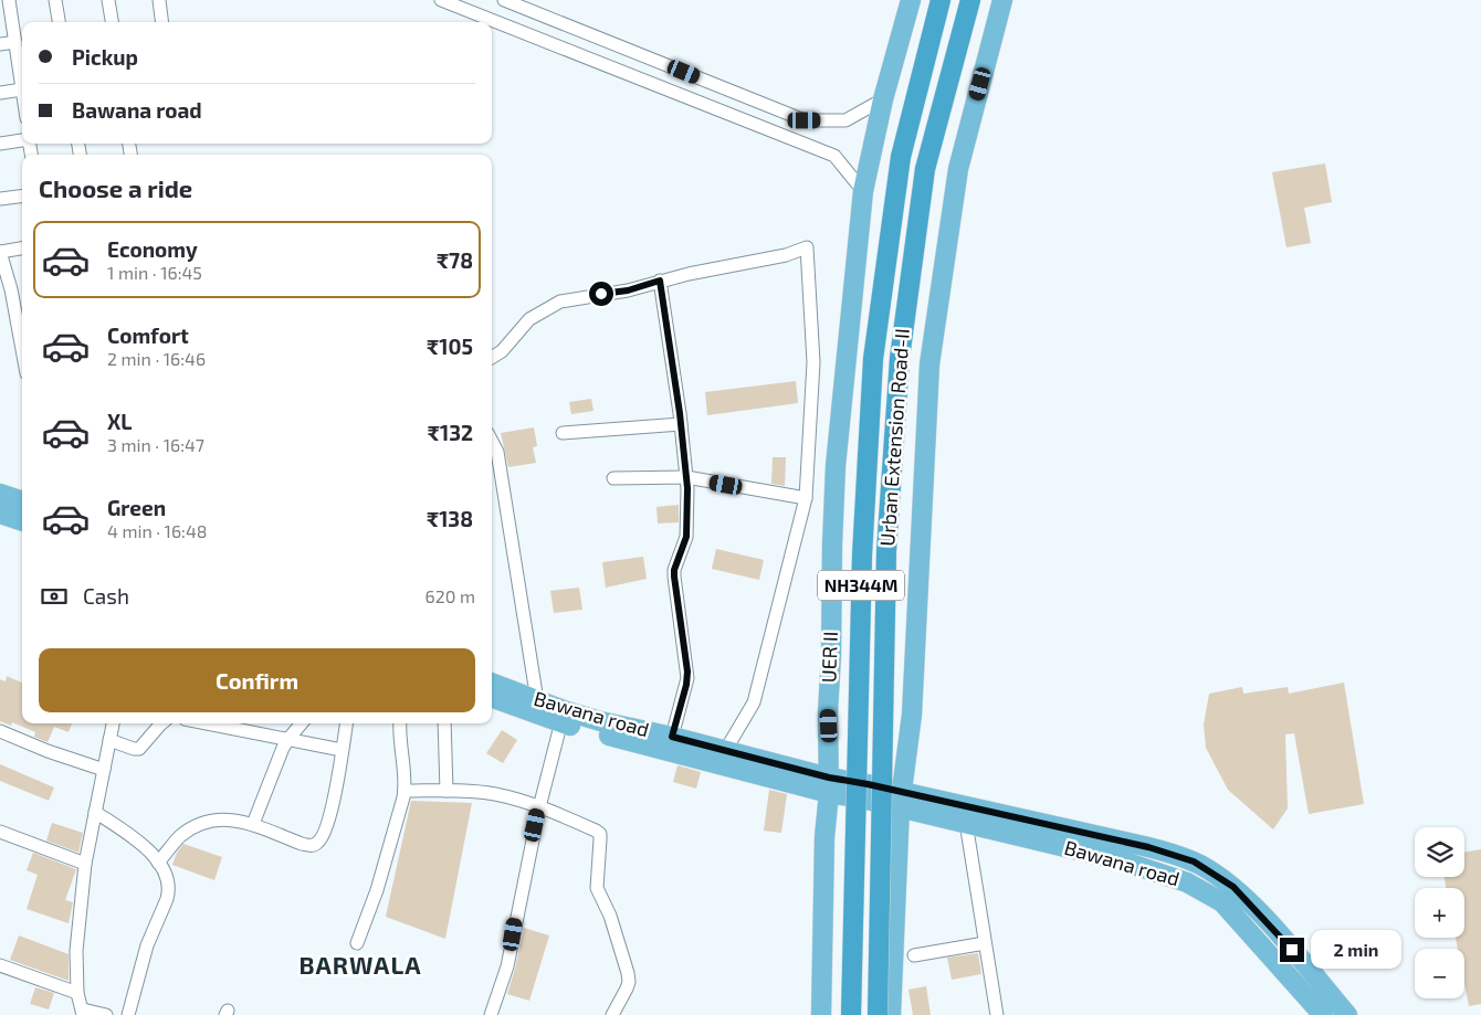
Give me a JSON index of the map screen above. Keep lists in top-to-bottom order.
{
  "streets": {
    "highway": ["Urban Extension Road-II", "NH344M"],
    "main road": ["UER II", "Bawana road"]
  },
  "crossings": [
    ["UER II", "Bawana road"]
  ],
  "districts": ["BARWALA"],
  "page": {
    "banner": ["Pickup", "Bawana road"],
    "heading": "Choose a ride",
    "list": [
      {
        "name": "Economy",
        "note": "1 min · 16:45",
        "value": "₹78"
      },
      {
        "name": "Comfort",
        "note": "2 min · 16:46",
        "value": "₹105"
      },
      {
        "name": "XL",
        "note": "3 min · 16:47",
        "value": "₹132"
      },
      {
        "name": "Green",
        "note": "4 min · 16:48",
        "value": "₹138"
      }
    ],
    "pay": ["Cash", "620 m"],
    "buttons": "Confirm",
    "map_buttons": ["+", "−"],
    "bubble": "2 min"
  }
}
